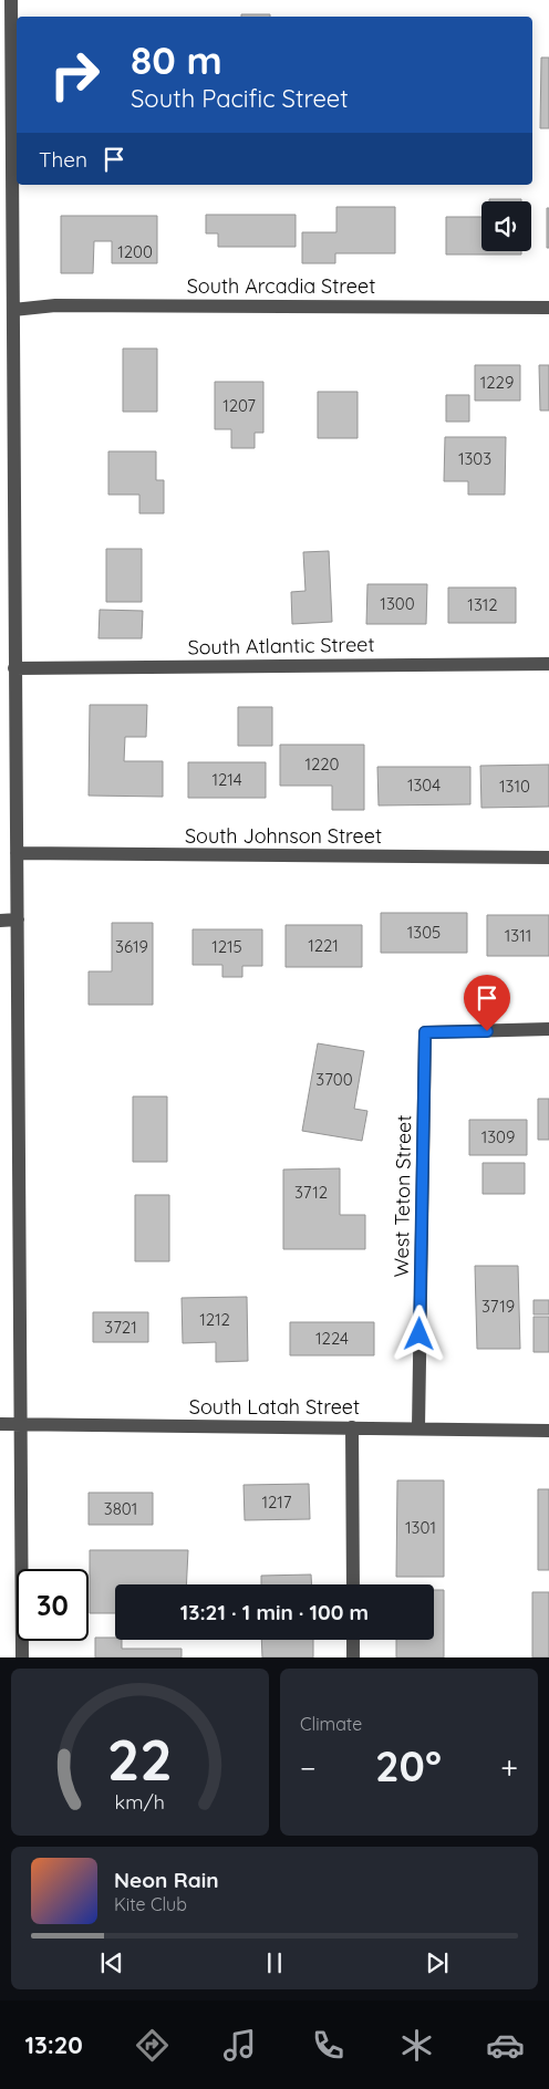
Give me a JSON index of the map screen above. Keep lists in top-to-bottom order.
{
  "streets": {
    "street": [
      "South Arcadia Street",
      "South Atlantic Street",
      "South Johnson Street",
      "West Teton Street",
      "South Latah Street"
    ]
  },
  "crossings": [
    ["West Teton Street", "South Latah Street"]
  ],
  "house_numbers": [
    "1200",
    "1229",
    "1207",
    "1303",
    "1300",
    "1312",
    "1220",
    "1214",
    "1304",
    "1310",
    "1305",
    "1311",
    "1221",
    "3619",
    "1215",
    "3700",
    "1309",
    "3712",
    "3719",
    "1212",
    "3721",
    "1224",
    "1217",
    "3801",
    "1301"
  ],
  "page": {
    "turn": ["80 m", "South Pacific Street"],
    "then": "Then",
    "limit": "30",
    "trip": "13:21 · 1 min · 100 m",
    "tile": "Climate",
    "heat": ["−", "20°", "+"],
    "song": ["Neon Rain", "Kite Club"],
    "tabs": "13:20",
    "gauge": ["22", "km/h"]
  }
}
